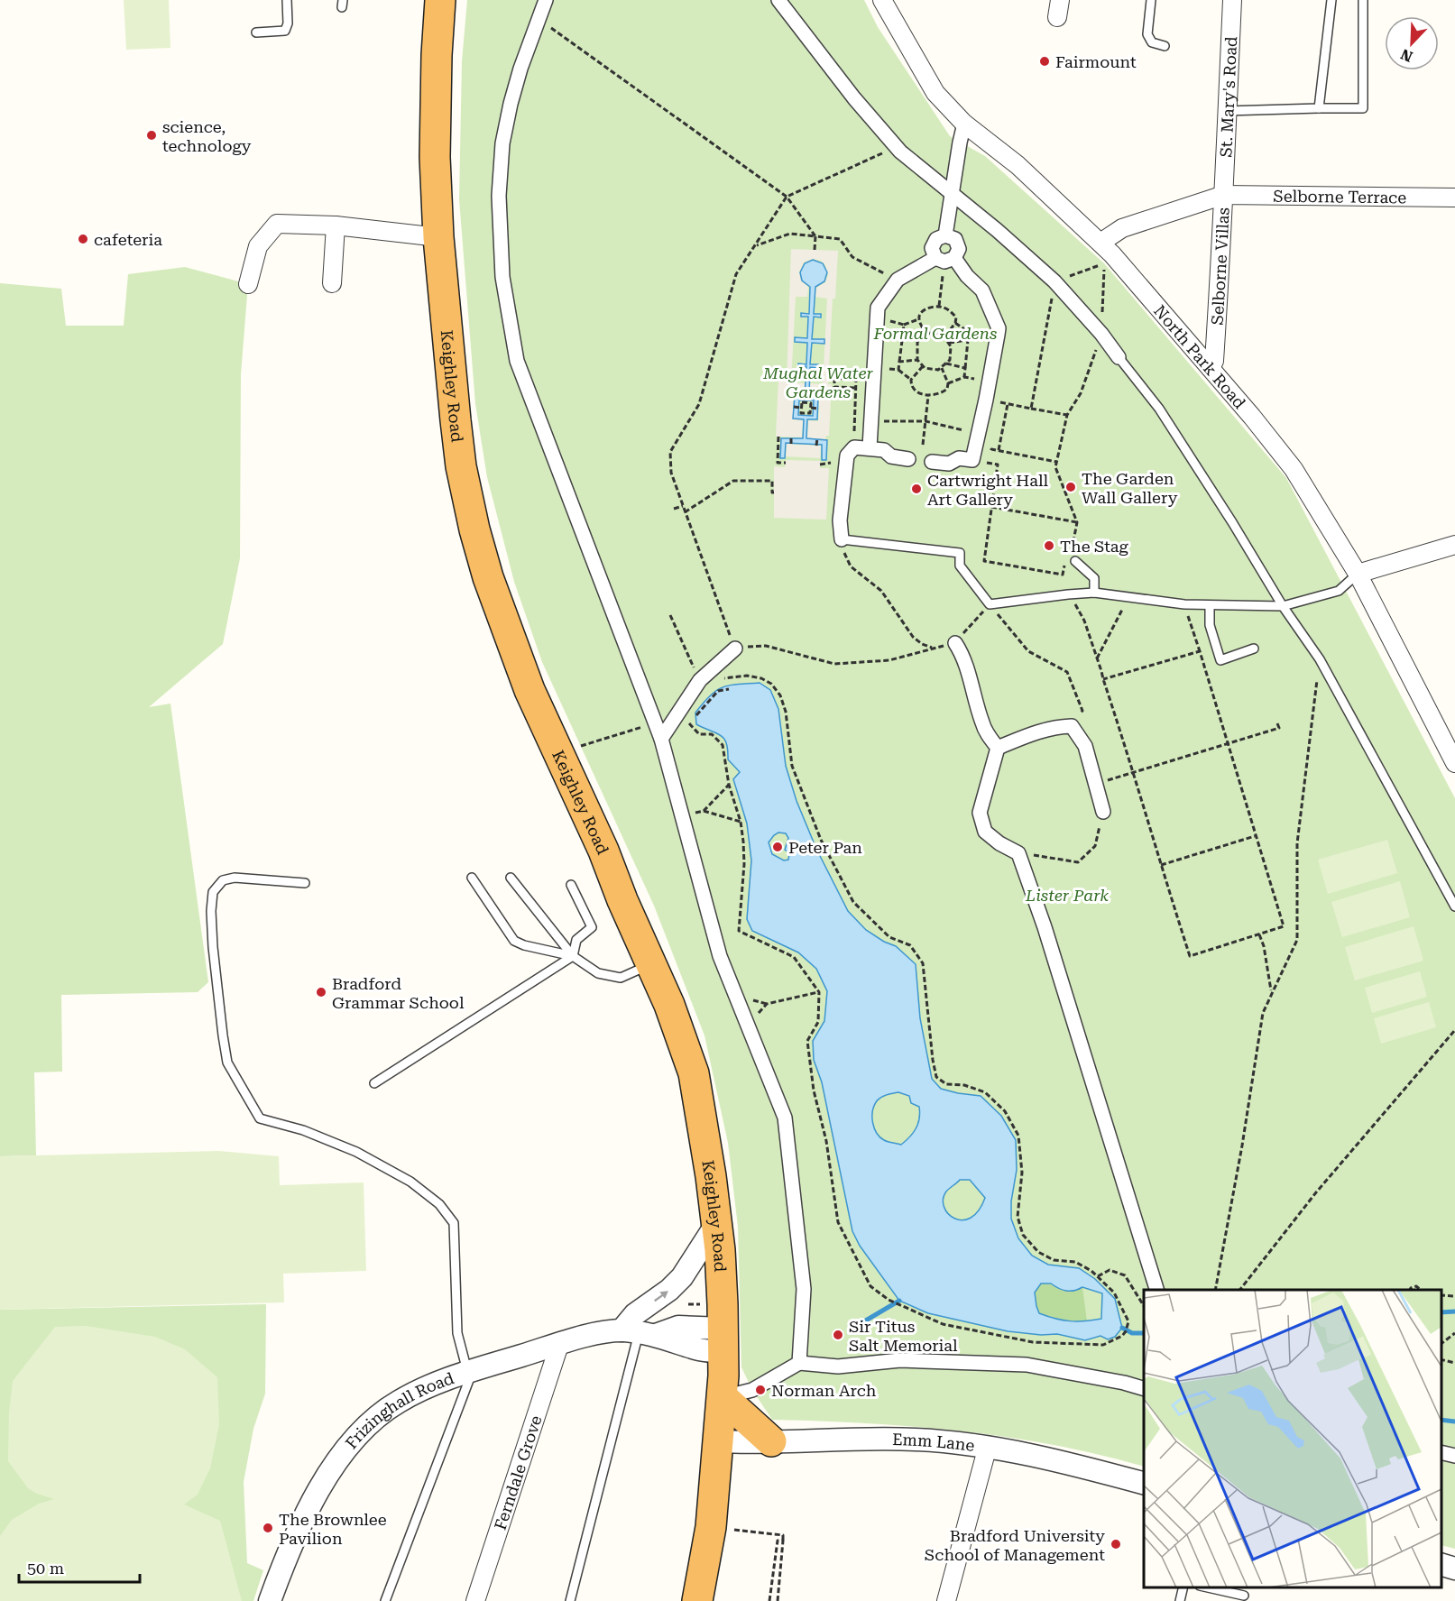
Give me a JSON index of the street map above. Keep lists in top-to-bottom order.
{
  "streets": {
    "highway": ["Keighley Road"],
    "street": [
      "St. Mary's Road",
      "Selborne Terrace",
      "Selborne Villas",
      "North Park Road",
      "Frizinghall Road",
      "Emm Lane",
      "Ferndale Grove"
    ]
  },
  "crossings": [
    ["St. Mary's Road", "Selborne Terrace"],
    ["St. Mary's Road", "Selborne Villas"],
    ["Selborne Terrace", "Selborne Villas"],
    ["Selborne Terrace", "North Park Road"],
    ["Selborne Villas", "North Park Road"],
    ["Keighley Road", "Frizinghall Road"],
    ["Keighley Road", "Emm Lane"],
    ["Frizinghall Road", "Ferndale Grove"]
  ],
  "parks": ["Formal Gardens", "Mughal Water Gardens", "Lister Park"],
  "places": [
    "Fairmount",
    "science, technology",
    "cafeteria",
    "The Garden Wall Gallery",
    "Cartwright Hall Art Gallery",
    "The Stag",
    "Peter Pan",
    "Bradford Grammar School",
    "Sir Titus Salt Memorial",
    "Norman Arch",
    "The Brownlee Pavilion",
    "Bradford University School of Management"
  ],
  "scale_bar": "50 m",
  "north": "bottom left"
}
